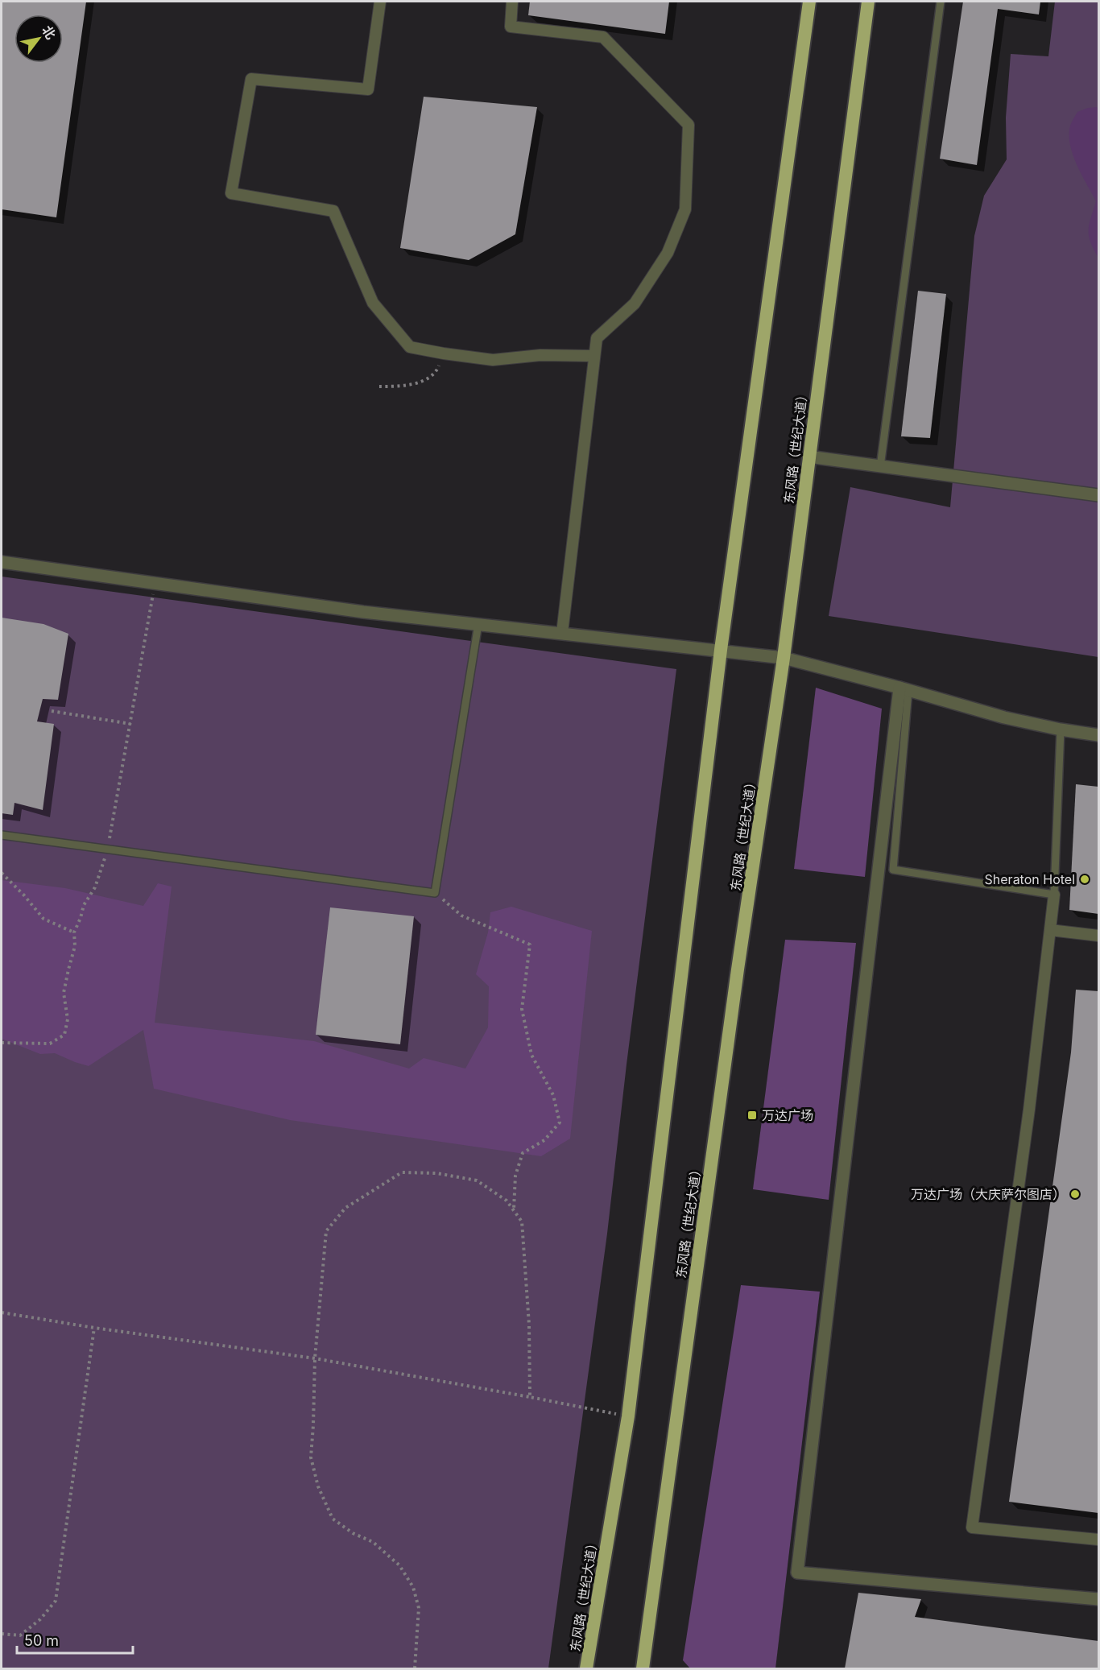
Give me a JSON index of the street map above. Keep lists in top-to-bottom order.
{
  "streets": {
    "highway": ["东风路（世纪大道）"]
  },
  "places": {
    "other": ["Sheraton Hotel", "万达广场（大庆萨尔图店）"],
    "transit": ["万达广场"]
  },
  "scale_bar": "50 m",
  "north": "top right"
}
